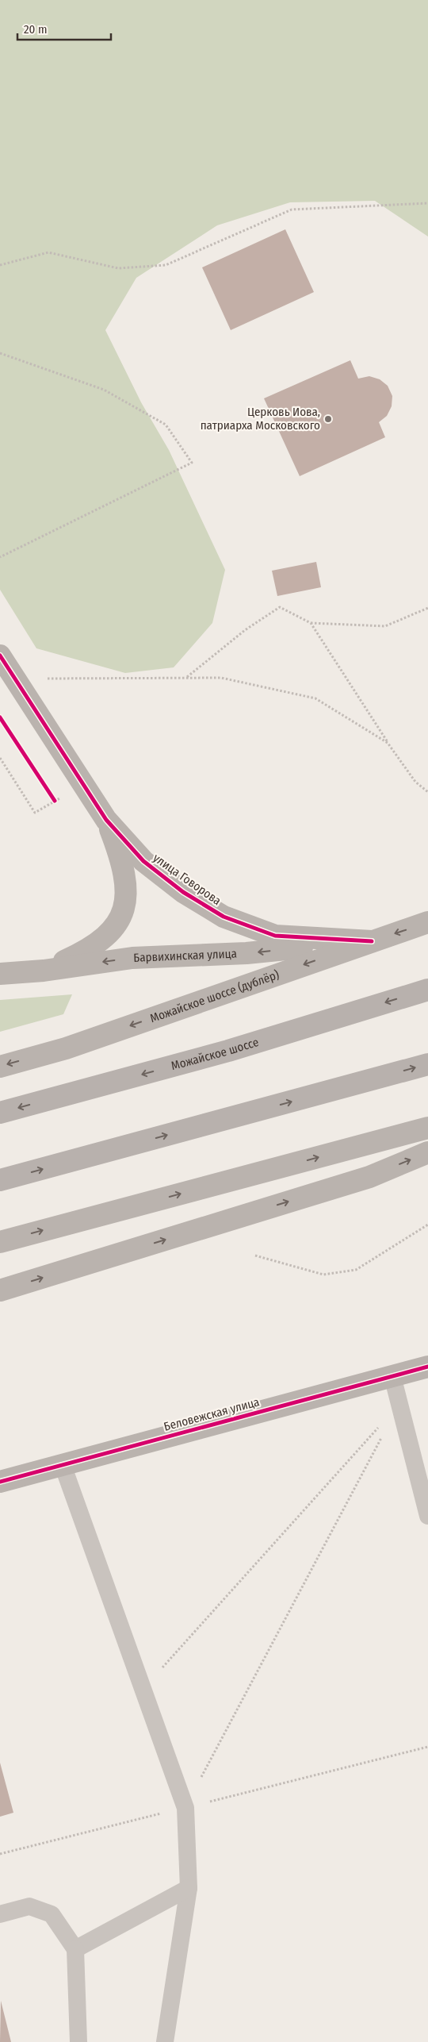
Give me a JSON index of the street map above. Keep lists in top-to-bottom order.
{
  "streets": {
    "main road": ["Можайское шоссе"],
    "street": [
      "улица Говорова",
      "Барвихинская улица",
      "Можайское шоссе (дублёр)",
      "Беловежская улица"
    ]
  },
  "crossings": [
    ["улица Говорова", "Барвихинская улица"],
    ["улица Говорова", "Можайское шоссе (дублёр)"],
    ["Барвихинская улица", "Можайское шоссе (дублёр)"]
  ],
  "one_way": ["Барвихинская улица"],
  "places": ["Церковь Иова, патриарха Московского"],
  "scale_bar": "20 m"
}
